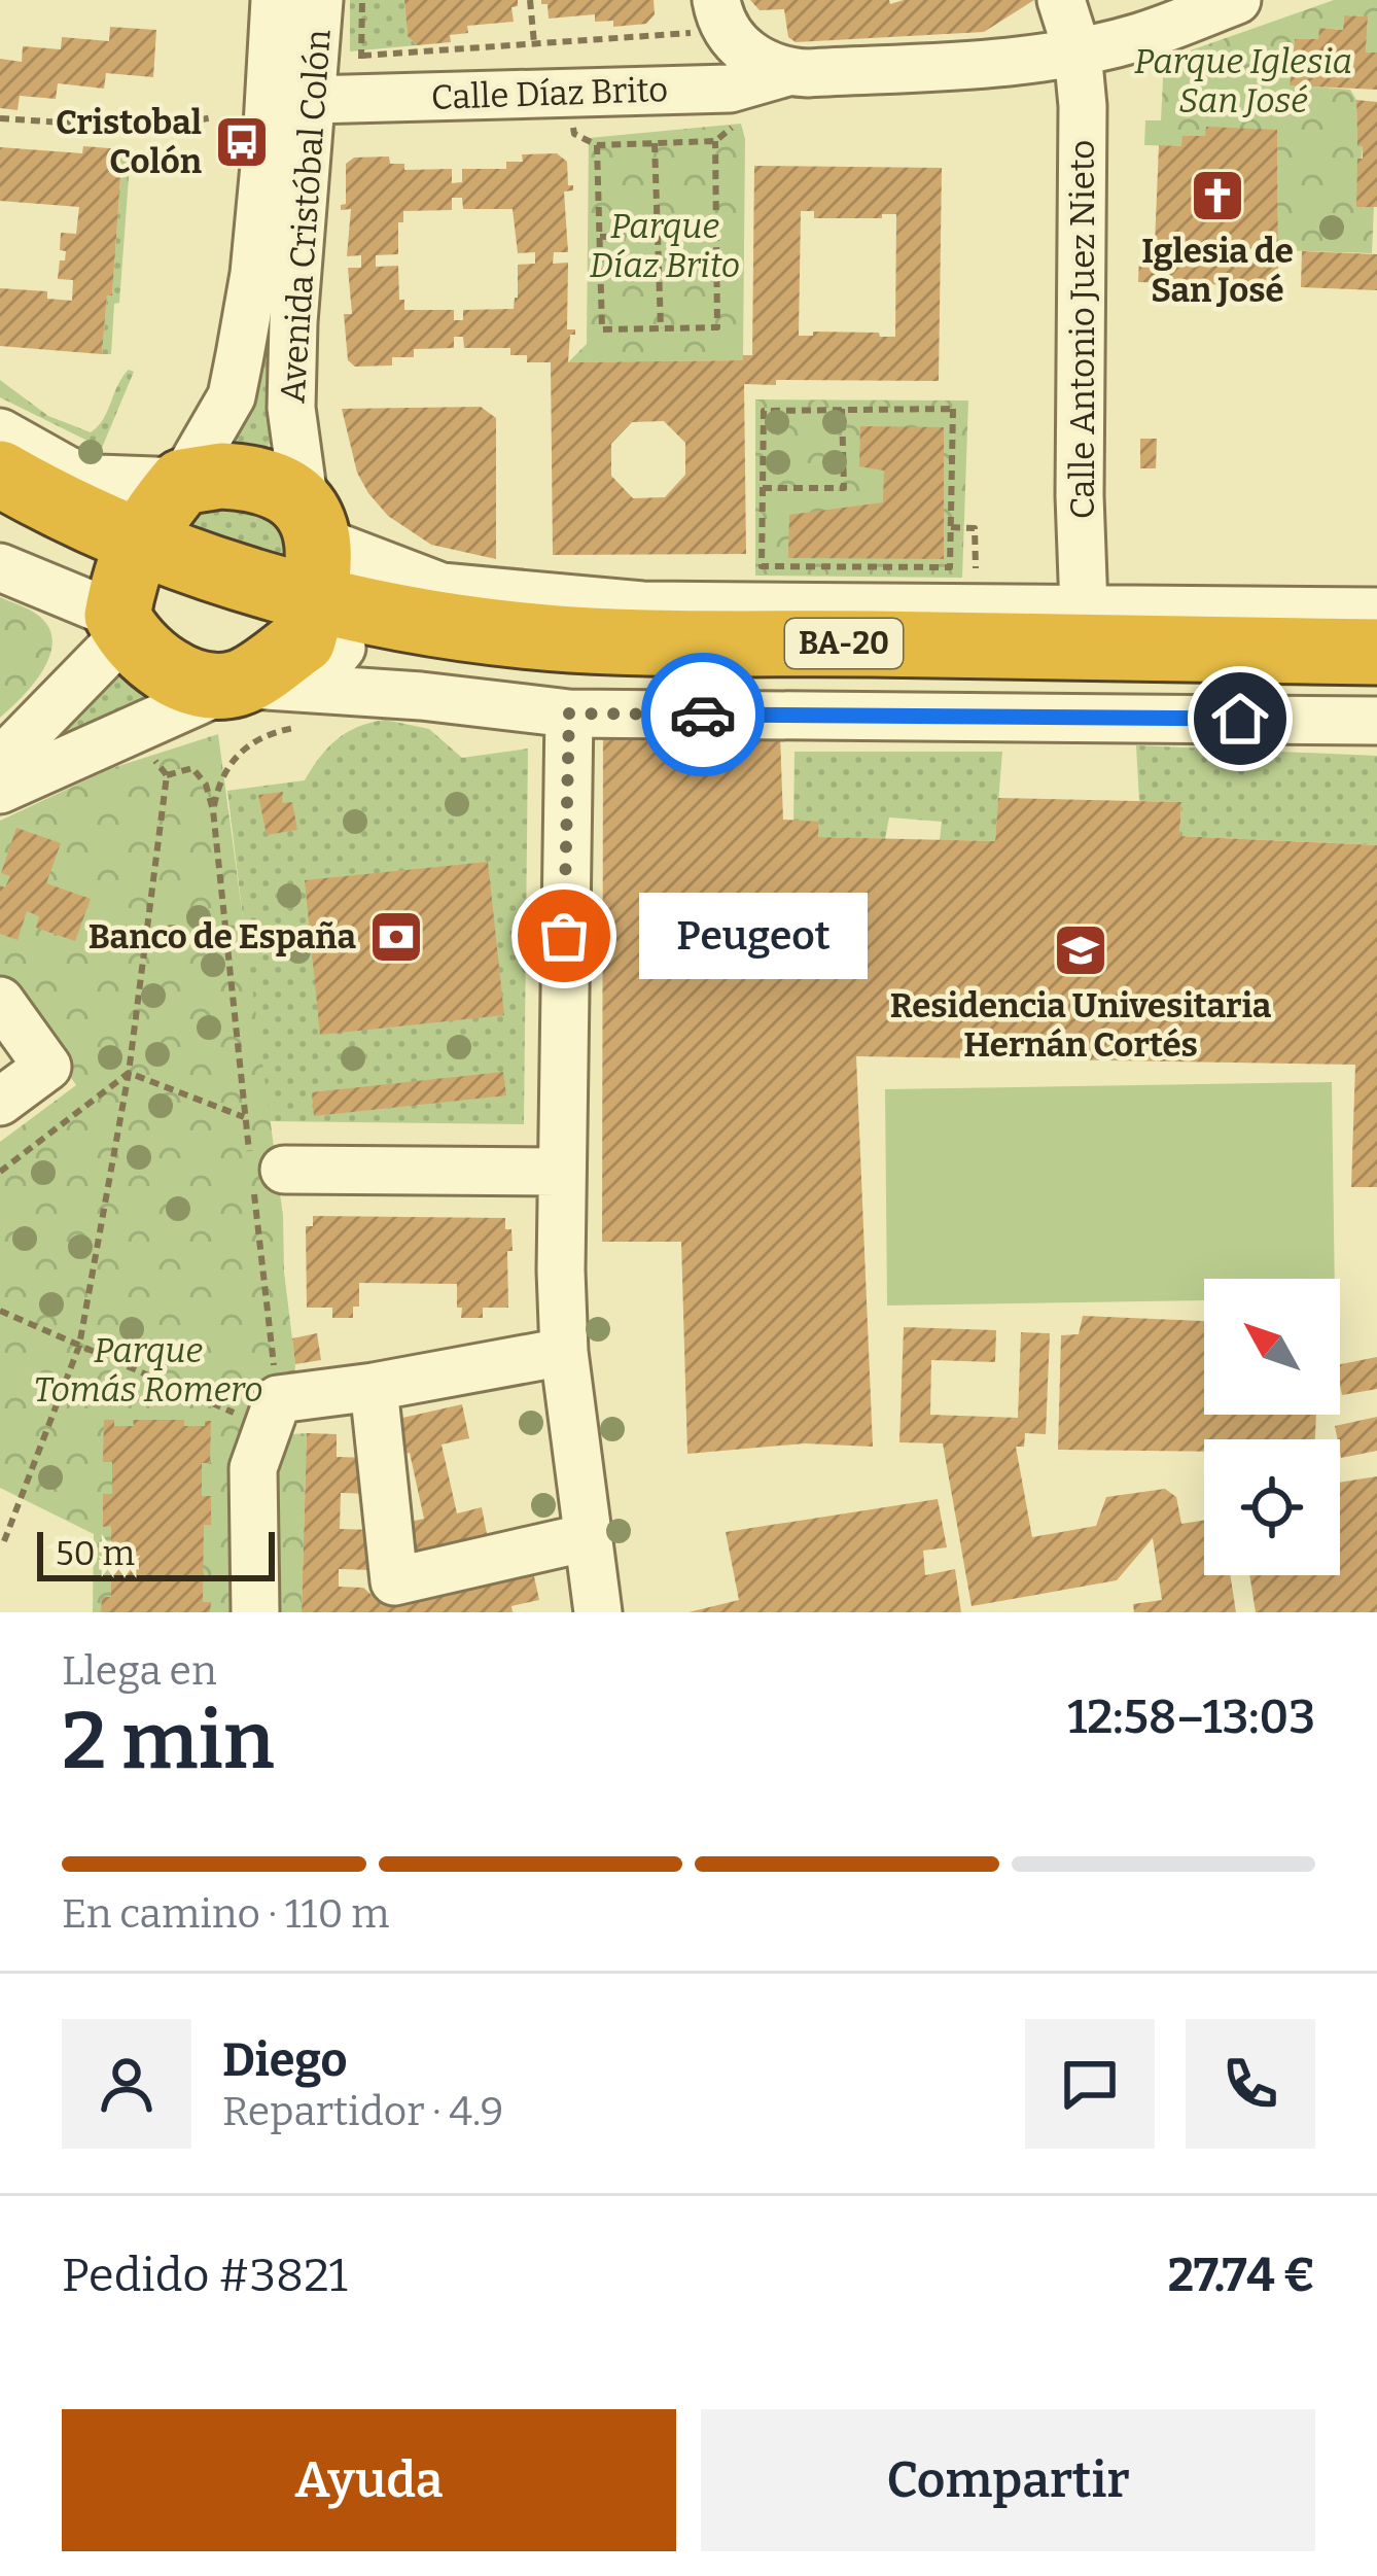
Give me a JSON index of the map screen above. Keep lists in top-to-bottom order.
{
  "streets": {
    "highway": ["BA-20"],
    "street": ["Calle Díaz Brito", "Avenida Cristóbal Colón", "Calle Antonio Juez Nieto"]
  },
  "crossings": [
    ["Calle Díaz Brito", "Avenida Cristóbal Colón"],
    ["Calle Díaz Brito", "Calle Antonio Juez Nieto"],
    ["Avenida Cristóbal Colón", "BA-20"]
  ],
  "parks": ["Parque Iglesia San José", "Parque Díaz Brito", "Parque Tomás Romero"],
  "places": {
    "bus stop": ["Cristobal Colón"],
    "church": ["Iglesia de San José"],
    "other": ["Peugeot"],
    "bank": ["Banco de España"],
    "school or university": ["Residencia Univesitaria Hernán Cortés"]
  },
  "scale_bar": "50 m",
  "north": "top left",
  "page": {
    "bubble": "Peugeot",
    "scale": "50 m",
    "heading": ["2 min", "Llega en", "12:58–13:03"],
    "panel": [
      "Diego",
      "Repartidor · 4.9",
      "Pedido #3821",
      "27.74 €"
    ],
    "bar": "En camino · 110 m",
    "buttons": ["Ayuda", "Compartir"]
  }
}
